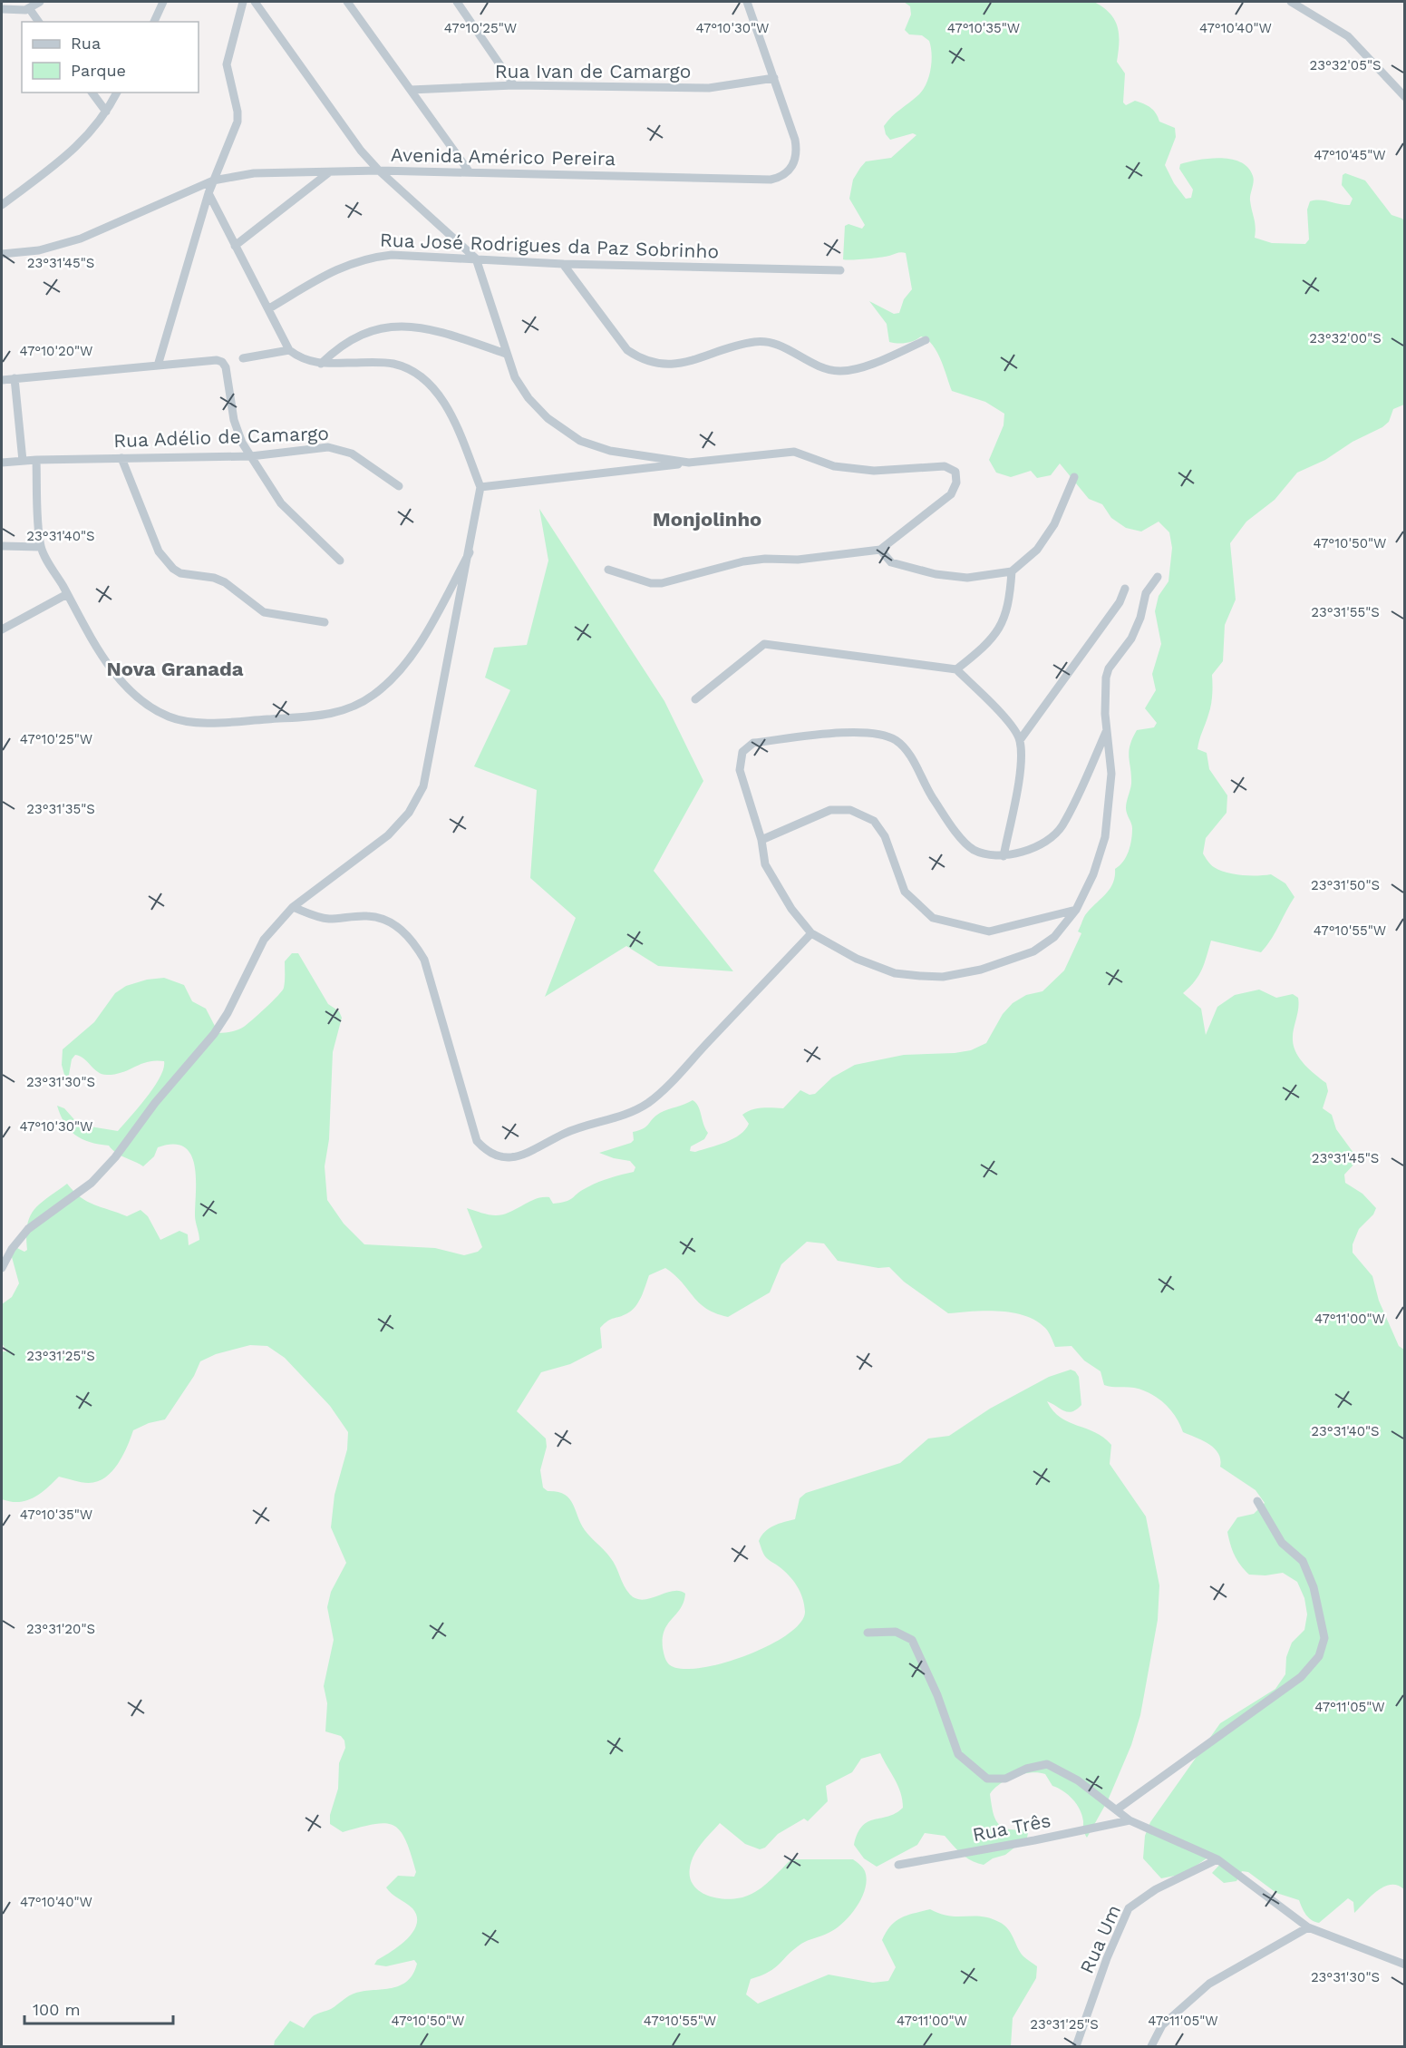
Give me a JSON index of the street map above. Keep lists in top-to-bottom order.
{
  "streets": {
    "street": [
      "Rua Ivan de Camargo",
      "Avenida Américo Pereira",
      "Rua José Rodrigues da Paz Sobrinho",
      "Rua Adélio de Camargo",
      "Rua Três",
      "Rua Um"
    ]
  },
  "crossings": [
    ["Rua Ivan de Camargo", "Avenida Américo Pereira"]
  ],
  "districts": ["Monjolinho", "Nova Granada"],
  "legend": ["Rua", "Parque"],
  "scale_bar": "100 m",
  "coordinates": [
    "47°10'25\"W",
    "47°10'30\"W",
    "47°10'35\"W",
    "47°10'40\"W",
    "23°32'05\"S",
    "47°10'45\"W",
    "23°31'45\"S",
    "23°32'00\"S",
    "47°10'20\"W",
    "23°31'40\"S",
    "47°10'50\"W",
    "23°31'55\"S",
    "23°31'35\"S",
    "23°31'50\"S",
    "47°10'55\"W",
    "23°31'30\"S",
    "47°11'00\"W",
    "23°31'25\"S",
    "23°31'20\"S",
    "47°11'05\"W"
  ]
}
